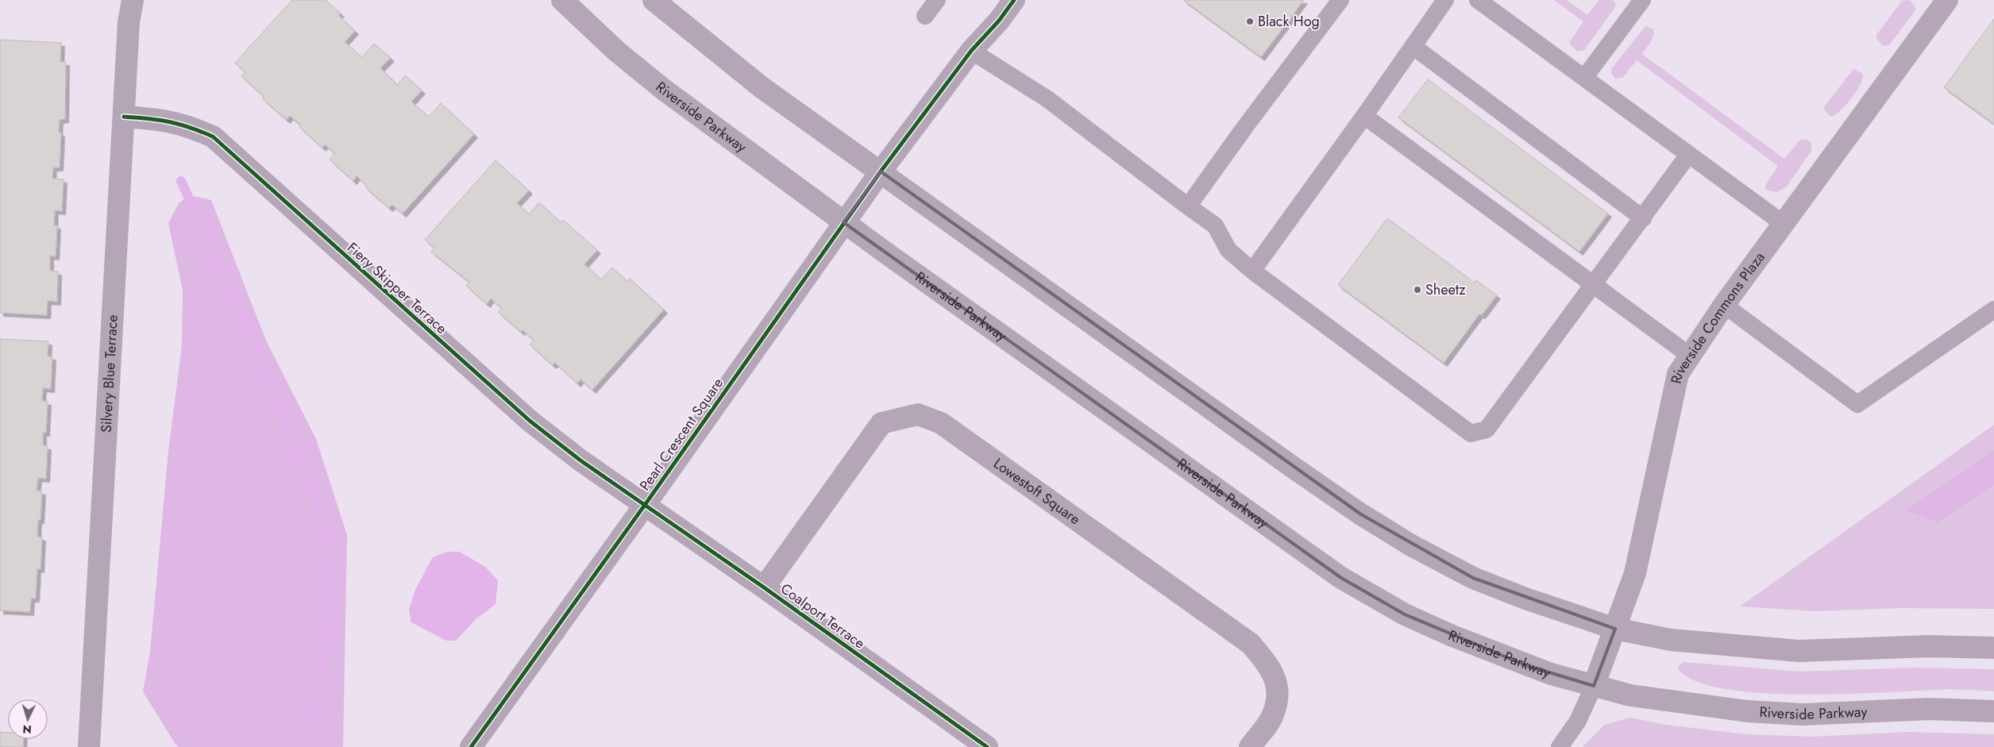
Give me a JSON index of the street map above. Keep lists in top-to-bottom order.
{
  "streets": {
    "main road": ["Riverside Parkway"],
    "street": [
      "Fiery Skipper Terrace",
      "Riverside Commons Plaza",
      "Silvery Blue Terrace",
      "Pearl Crescent Square",
      "Lowestoft Square",
      "Coalport Terrace"
    ]
  },
  "crossings": [
    ["Riverside Parkway", "Riverside Commons Plaza"],
    ["Riverside Parkway", "Pearl Crescent Square"],
    ["Fiery Skipper Terrace", "Silvery Blue Terrace"],
    ["Fiery Skipper Terrace", "Pearl Crescent Square"],
    ["Fiery Skipper Terrace", "Coalport Terrace"],
    ["Pearl Crescent Square", "Coalport Terrace"],
    ["Lowestoft Square", "Coalport Terrace"]
  ],
  "places": ["Black Hog", "Sheetz"],
  "north": "bottom"
}
